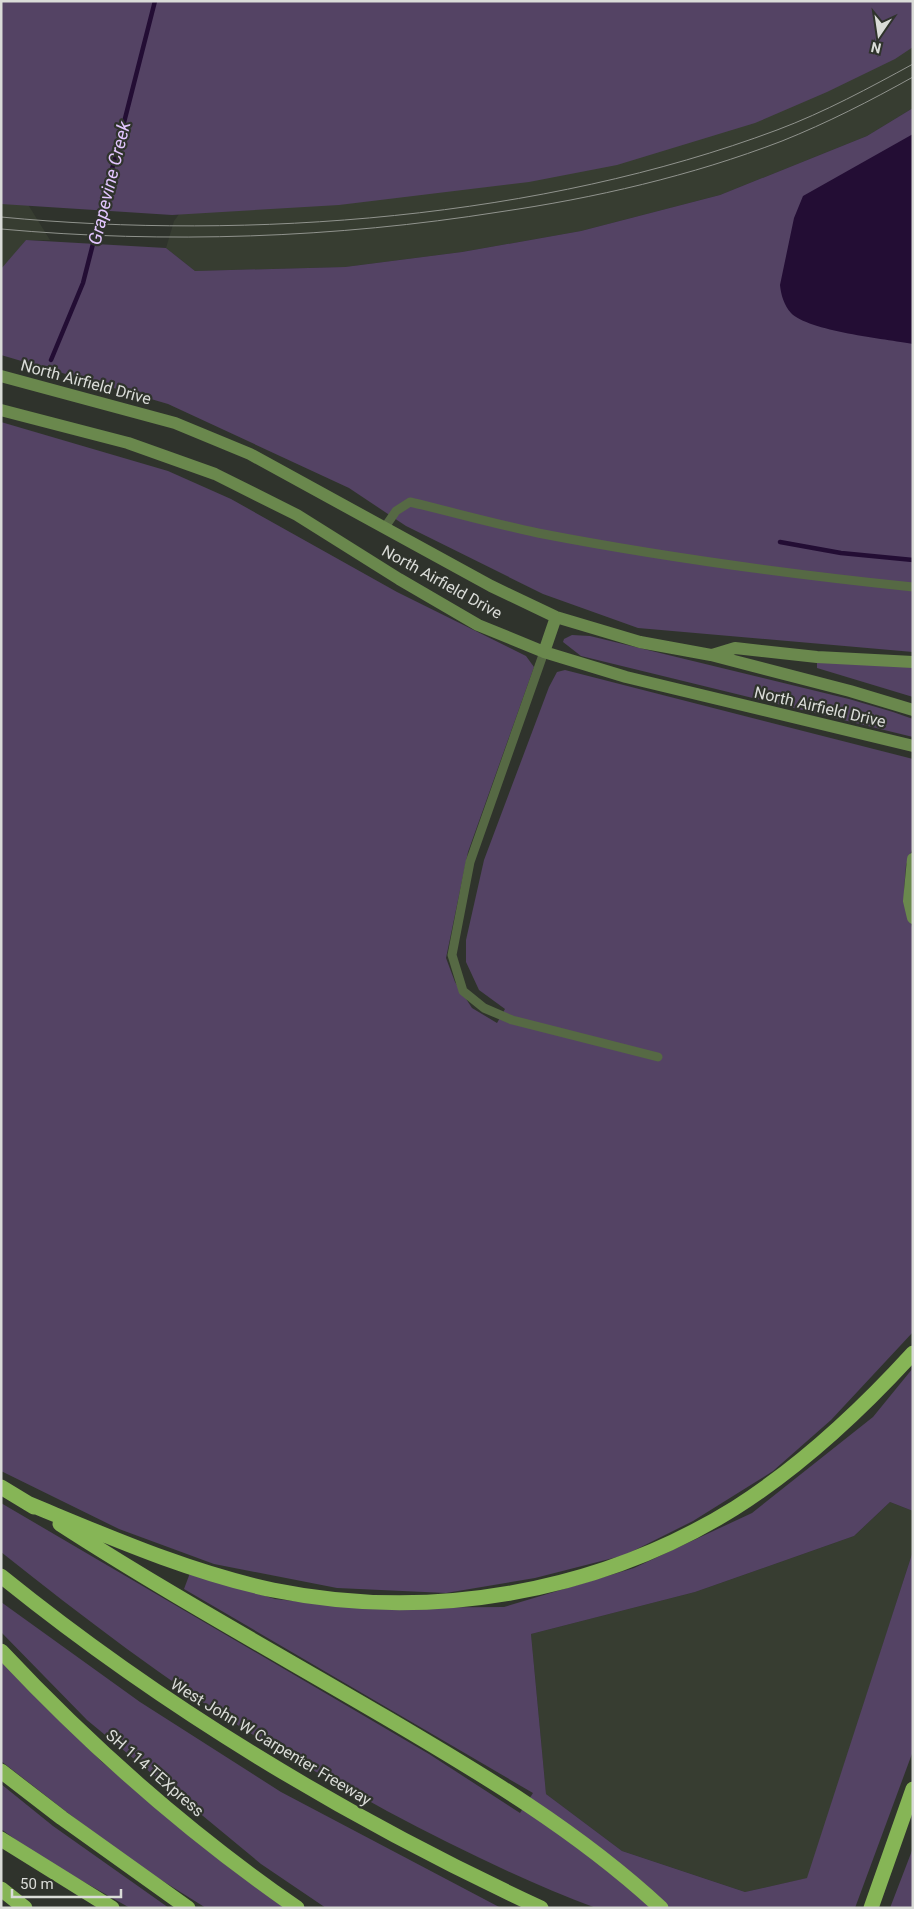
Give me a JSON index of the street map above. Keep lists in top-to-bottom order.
{
  "streets": {
    "highway": ["West John W Carpenter Freeway", "SH 114 TEXpress"],
    "main road": ["North Airfield Drive"]
  },
  "water": ["Grapevine Creek"],
  "scale_bar": "50 m",
  "north": "bottom"
}
